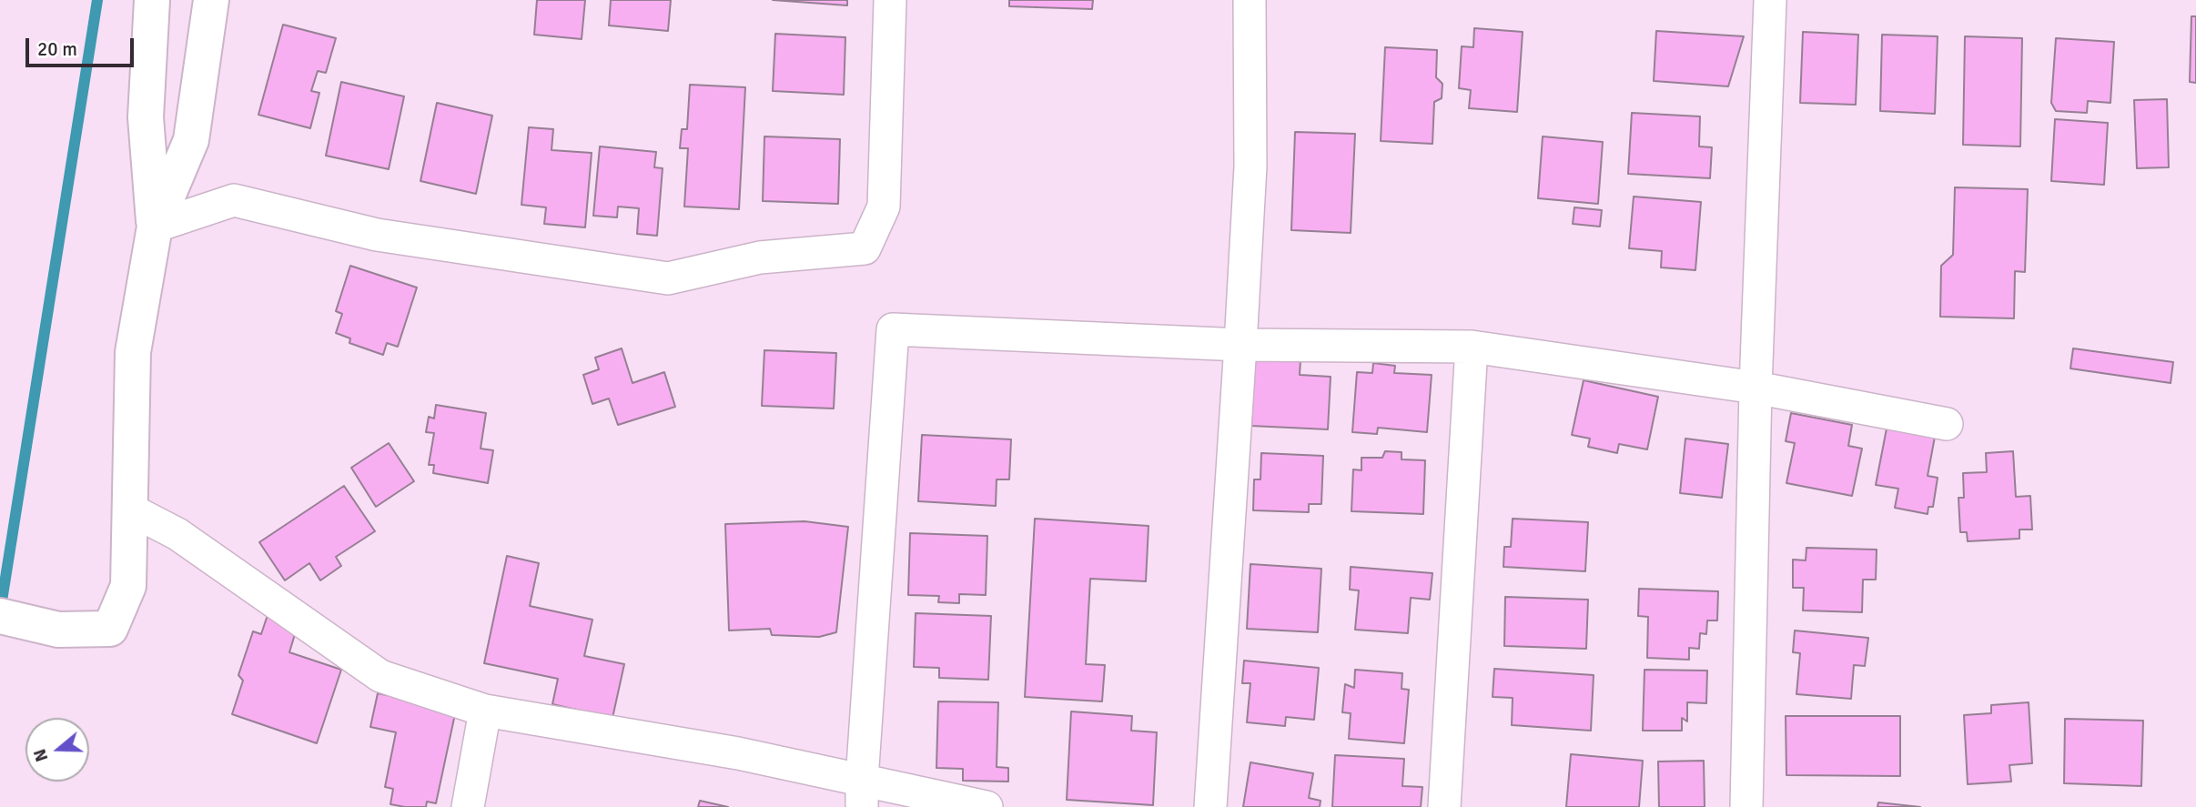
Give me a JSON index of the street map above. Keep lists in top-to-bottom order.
{
  "scale_bar": "20 m",
  "north": "left"
}
